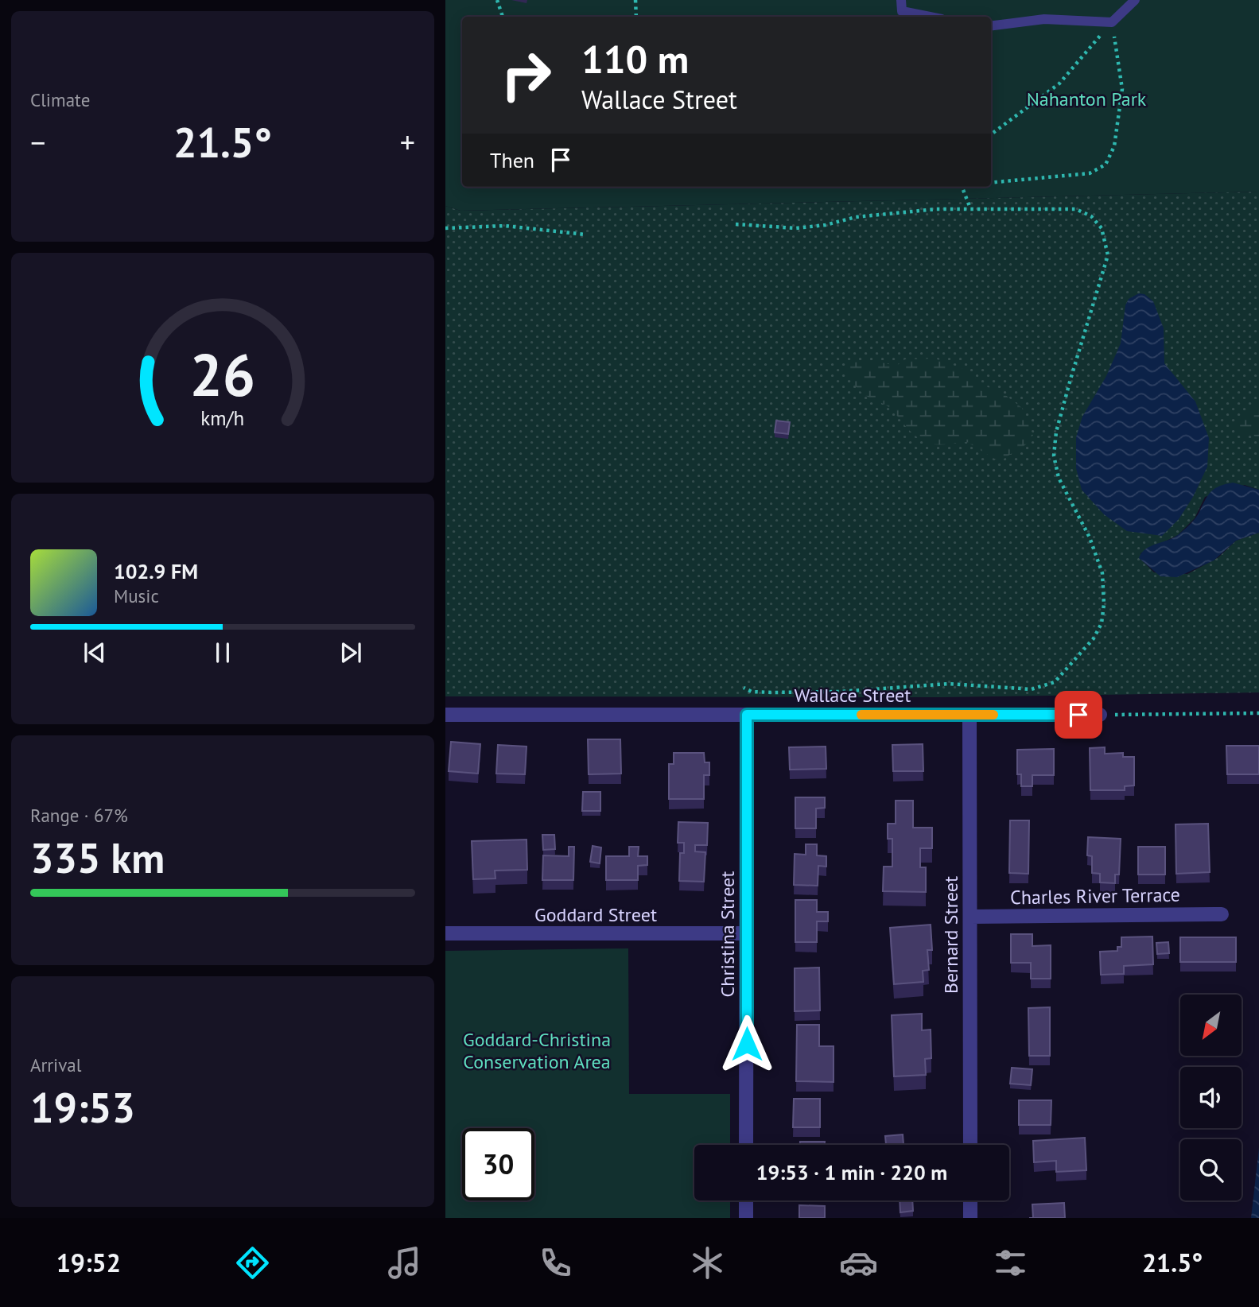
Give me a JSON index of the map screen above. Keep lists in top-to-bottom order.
{
  "streets": {
    "street": [
      "Wallace Street",
      "Charles River Terrace",
      "Goddard Street",
      "Christina Street",
      "Bernard Street"
    ]
  },
  "crossings": [
    ["Wallace Street", "Christina Street"],
    ["Wallace Street", "Bernard Street"],
    ["Charles River Terrace", "Bernard Street"],
    ["Goddard Street", "Christina Street"]
  ],
  "parks": ["Nahanton Park", "Goddard-Christina Conservation Area"],
  "north": "bottom left",
  "page": {
    "tile": [
      "Climate",
      ["Range · 67%", "335 km"],
      ["Arrival", "19:53"]
    ],
    "turn": ["110 m", "Wallace Street"],
    "heat": ["−", "21.5°", "+"],
    "then": "Then",
    "song": ["102.9 FM", "Music"],
    "limit": "30",
    "trip": "19:53 · 1 min · 220 m",
    "tabs": ["19:52", "21.5°"],
    "gauge": ["26", "km/h"]
  }
}
